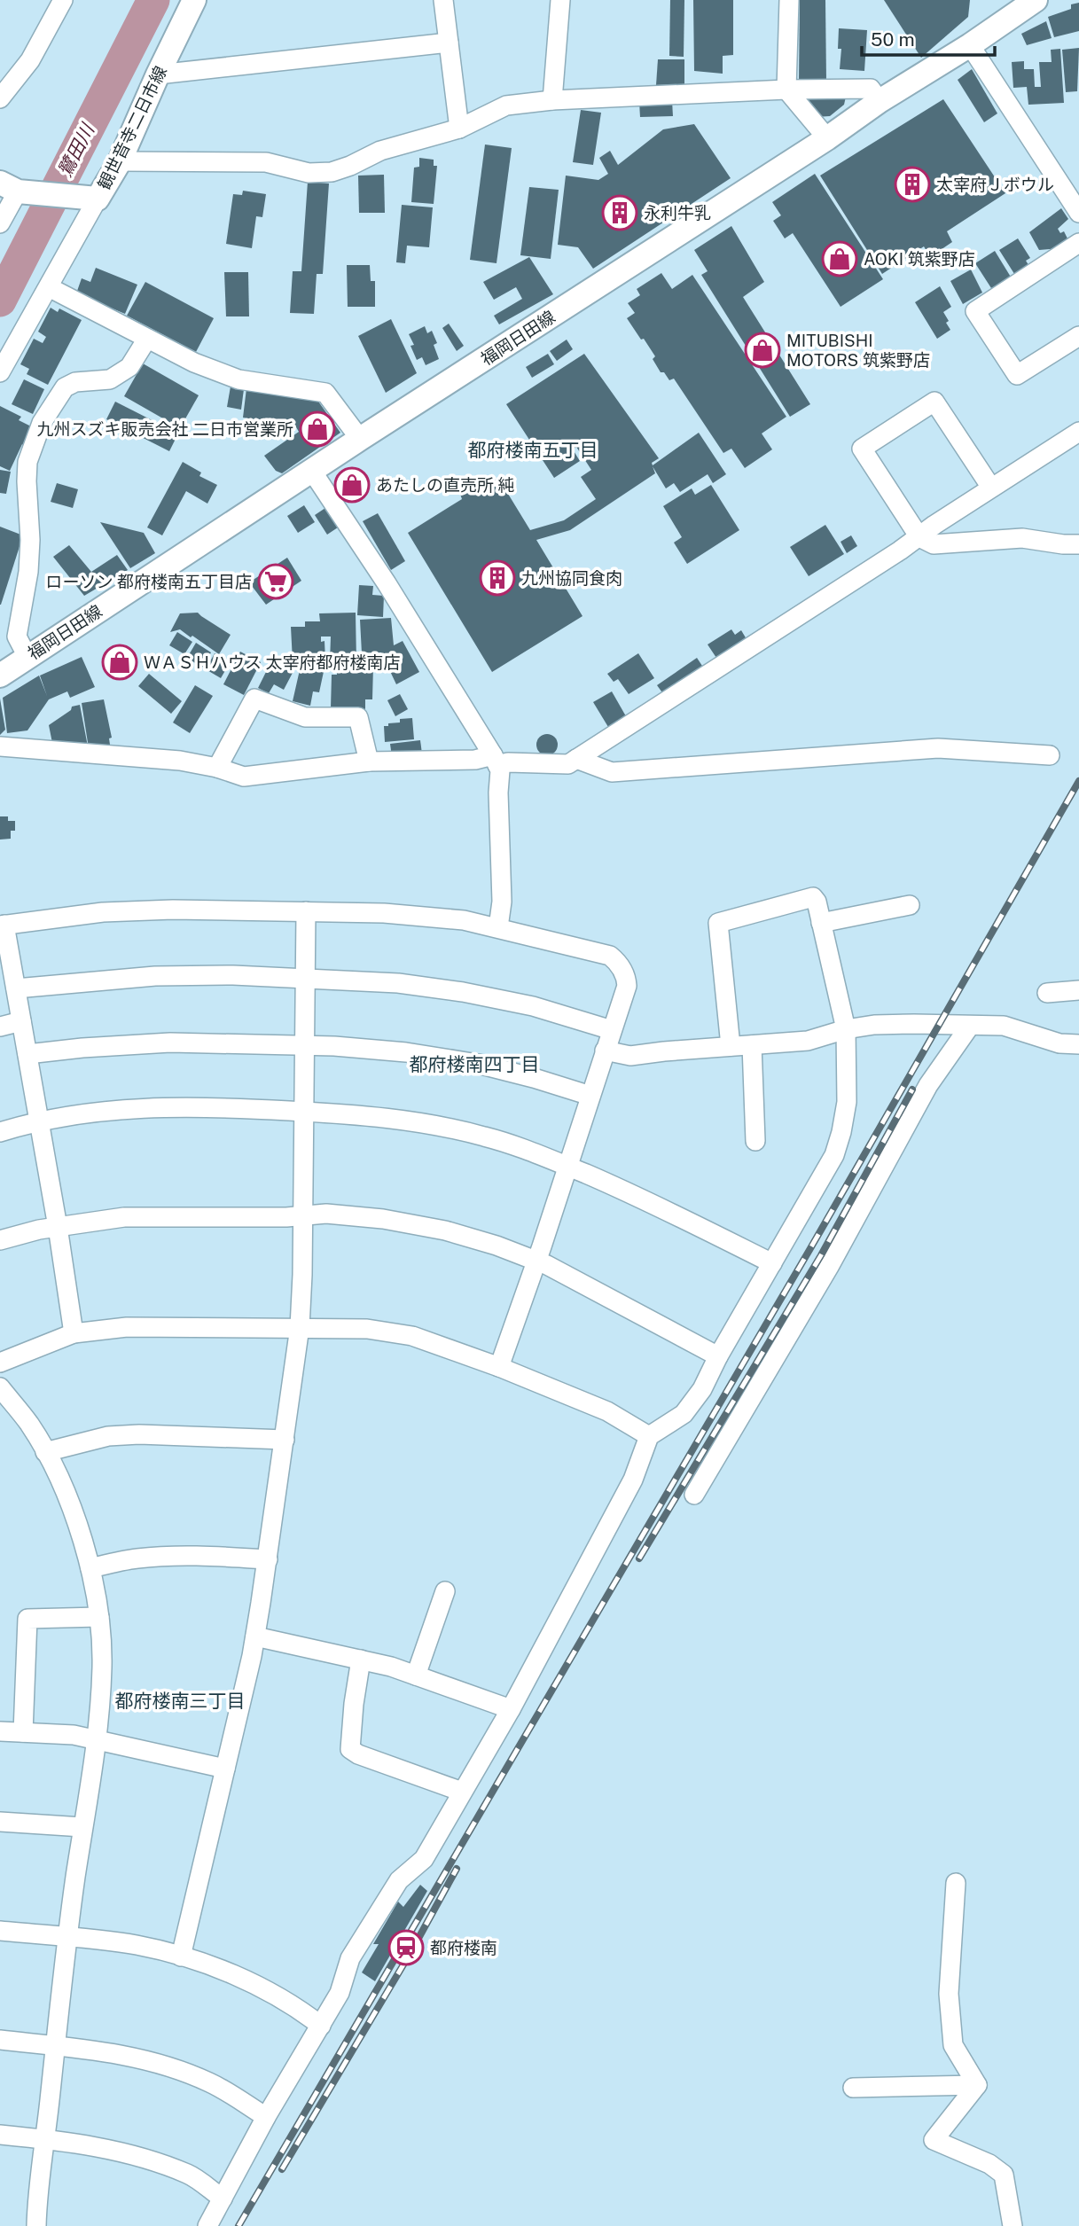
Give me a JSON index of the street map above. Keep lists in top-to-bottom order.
{
  "streets": {
    "main road": ["観世音寺二日市線", "福岡日田線"]
  },
  "districts": ["都府楼南五丁目", "都府楼南四丁目", "都府楼南三丁目"],
  "water": ["鷺田川"],
  "places": {
    "building": ["太宰府Ｊボウル", "永利牛乳", "九州協同食肉"],
    "shop": [
      "AOKI 筑紫野店",
      "MITUBISHI MOTORS 筑紫野店",
      "九州スズキ販売会社 二日市営業所",
      "あたしの直売所 純",
      "ＷＡＳＨハウス 太宰府都府楼南店"
    ],
    "supermarket": ["ローソン 都府楼南五丁目店"],
    "station": ["都府楼南"]
  },
  "scale_bar": "50 m"
}
